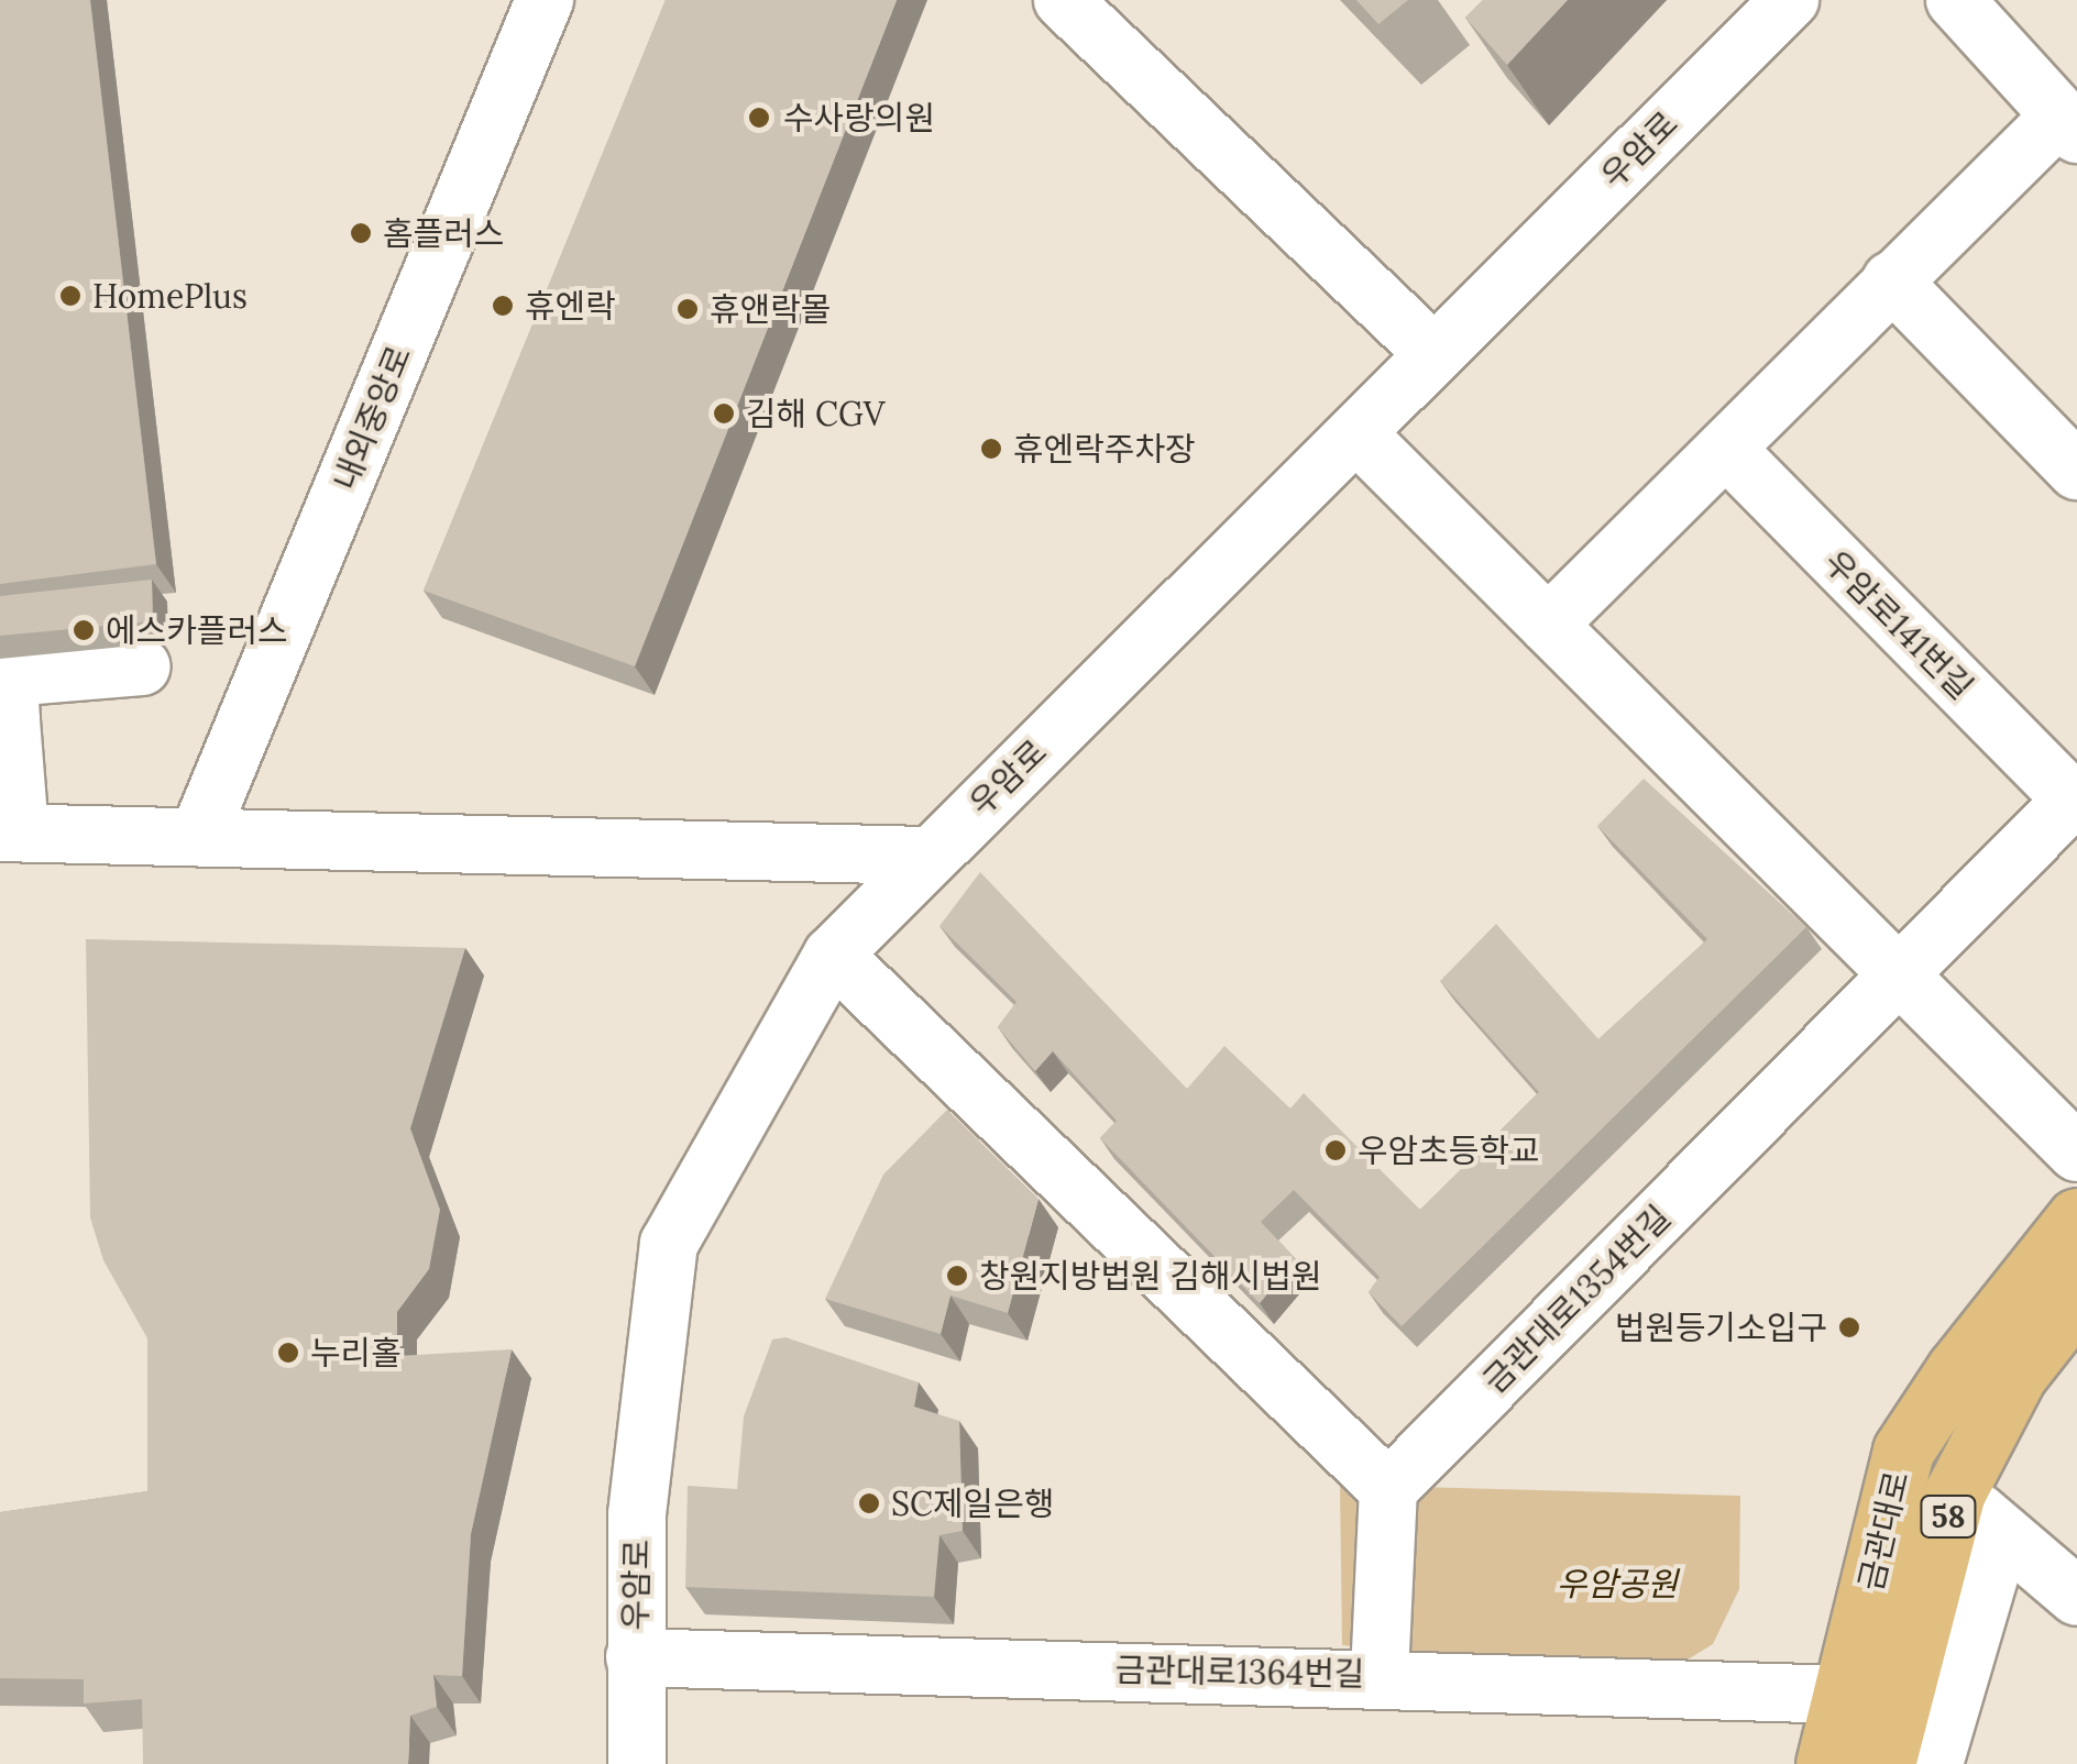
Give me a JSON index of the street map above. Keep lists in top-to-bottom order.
{
  "streets": {
    "main road": ["58", "금관대로"],
    "street": [
      "우암로",
      "내외중앙로",
      "우암로141번길",
      "금관대로1354번길",
      "금관대로1364번길"
    ]
  },
  "crossings": [
    ["우암로", "금관대로1364번길"],
    ["우암로141번길", "금관대로1354번길"],
    ["금관대로", "금관대로1364번길"]
  ],
  "parks": ["우암공원"],
  "places": [
    "수사랑의원",
    "홈플러스",
    "HomePlus",
    "휴엔락",
    "휴앤락몰",
    "김해 CGV",
    "휴엔락주차장",
    "에스카플러스",
    "우암초등학교",
    "창원지방법원 김해시법원",
    "법원등기소입구",
    "누리홀",
    "SC제일은행"
  ]
}
